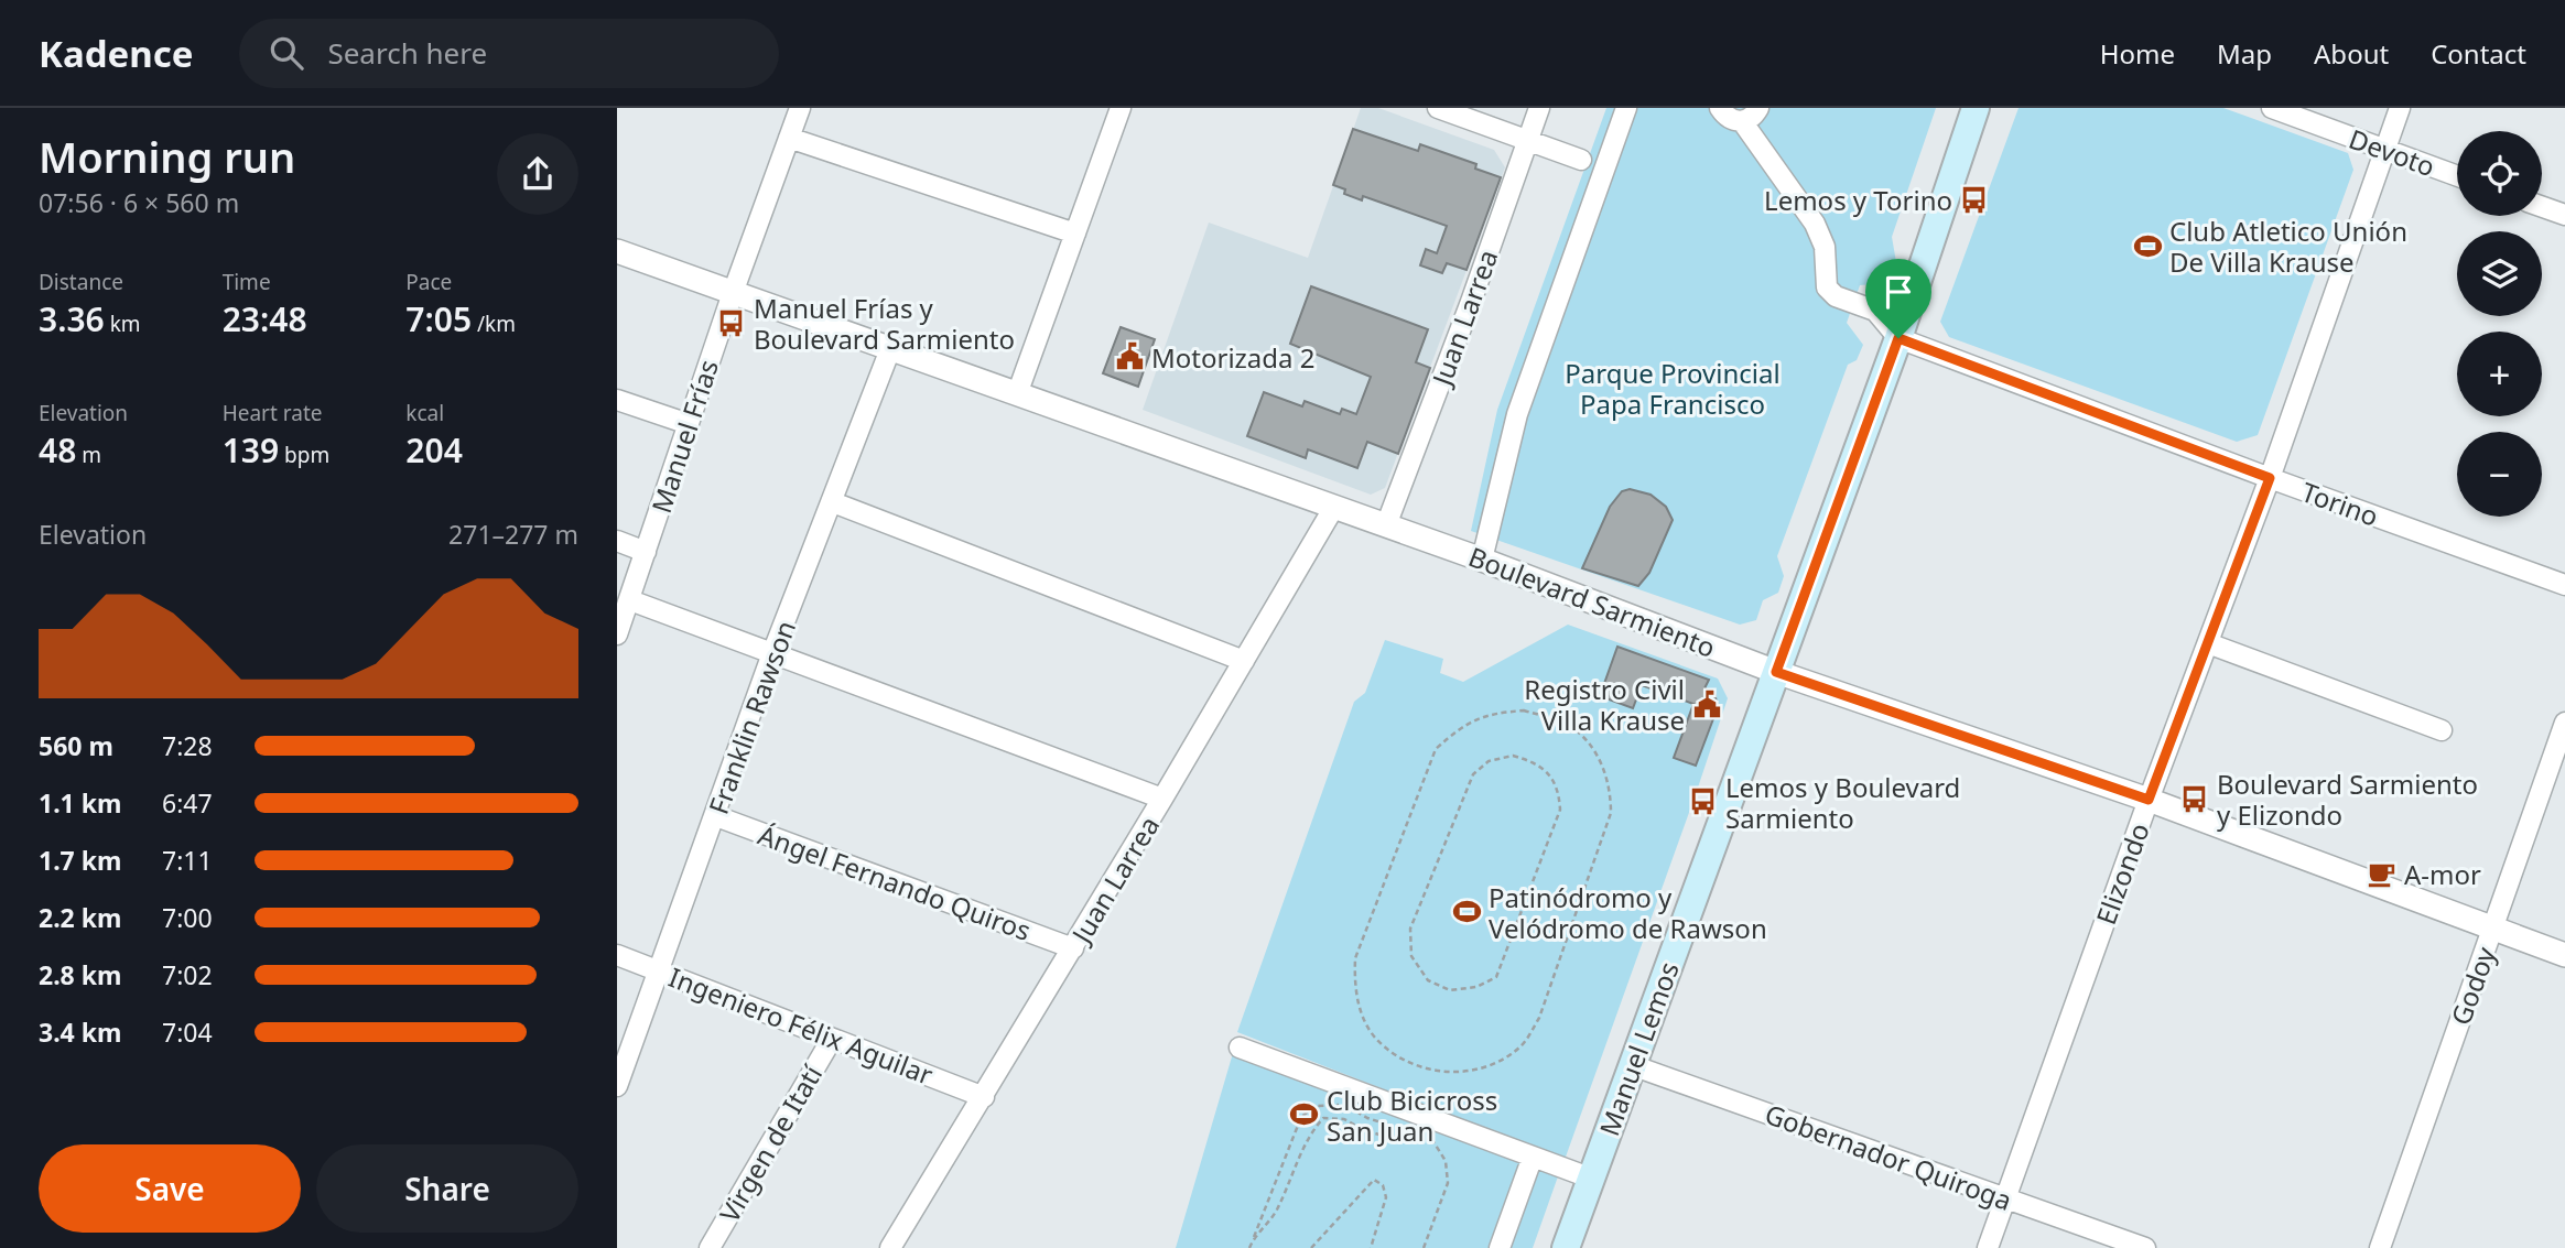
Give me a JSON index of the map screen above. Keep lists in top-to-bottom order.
{
  "streets": {
    "main road": ["Manuel Lemos"],
    "street": [
      "Devoto",
      "Juan Larrea",
      "Manuel Frías",
      "Torino",
      "Boulevard Sarmiento",
      "Franklin Rawson",
      "Elizondo",
      "Ángel Fernando Quiros",
      "Godoy",
      "Ingeniero Félix Aguilar",
      "Virgen de Itatí",
      "Gobernador Quiroga"
    ]
  },
  "crossings": [
    ["Devoto", "Elizondo"],
    ["Juan Larrea", "Boulevard Sarmiento"],
    ["Juan Larrea", "Ángel Fernando Quiros"],
    ["Juan Larrea", "Ingeniero Félix Aguilar"],
    ["Manuel Frías", "Boulevard Sarmiento"],
    ["Torino", "Elizondo"],
    ["Torino", "Manuel Lemos"],
    ["Boulevard Sarmiento", "Franklin Rawson"],
    ["Boulevard Sarmiento", "Elizondo"],
    ["Boulevard Sarmiento", "Godoy"],
    ["Boulevard Sarmiento", "Manuel Lemos"],
    ["Franklin Rawson", "Ángel Fernando Quiros"],
    ["Franklin Rawson", "Ingeniero Félix Aguilar"],
    ["Elizondo", "Gobernador Quiroga"],
    ["Ingeniero Félix Aguilar", "Virgen de Itatí"],
    ["Manuel Lemos", "Gobernador Quiroga"]
  ],
  "parks": ["Parque Provincial Papa Francisco"],
  "places": {
    "bus stop": [
      "Lemos y Torino",
      "Manuel Frías y Boulevard Sarmiento",
      "Boulevard Sarmiento y Elizondo",
      "Lemos y Boulevard Sarmiento"
    ],
    "sports": ["Club Atletico Unión De Villa Krause", "Patinódromo y Velódromo de Rawson", "Club Bicicross San Juan"],
    "public building": ["Motorizada 2", "Registro Civil Villa Krause"],
    "cafe": ["A-mor"]
  },
  "page": {
    "header": "Kadence",
    "search": "Search here",
    "nav": [
      "Home",
      "Map",
      "About",
      "Contact"
    ],
    "heading": ["Morning run", "07:56 · 6 × 560 m"],
    "map_buttons": ["+", "−"],
    "stats": [
      ["Distance", "3.36 km"],
      ["Time", "23:48"],
      ["Pace", "7:05 /km"],
      ["Elevation", "48 m"],
      ["Heart rate", "139 bpm"],
      ["kcal", "204"]
    ],
    "chart": ["Elevation", "271–277 m"],
    "list": [
      {
        "name": "560 m",
        "note": "7:28"
      },
      {
        "name": "1.1 km",
        "note": "6:47"
      },
      {
        "name": "1.7 km",
        "note": "7:11"
      },
      {
        "name": "2.2 km",
        "note": "7:00"
      },
      {
        "name": "2.8 km",
        "note": "7:02"
      },
      {
        "name": "3.4 km",
        "note": "7:04"
      }
    ],
    "buttons": ["Save", "Share"]
  }
}
